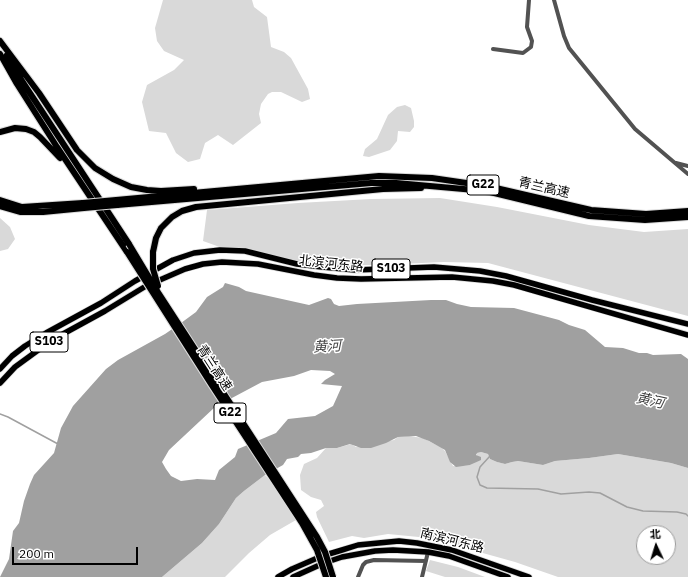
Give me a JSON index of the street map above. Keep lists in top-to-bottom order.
{
  "streets": {
    "highway": ["G22", "青兰高速"],
    "main road": ["北滨河东路", "S103", "南滨河东路"]
  },
  "water": ["黄河"],
  "scale_bar": "200 m",
  "north": "top"
}
